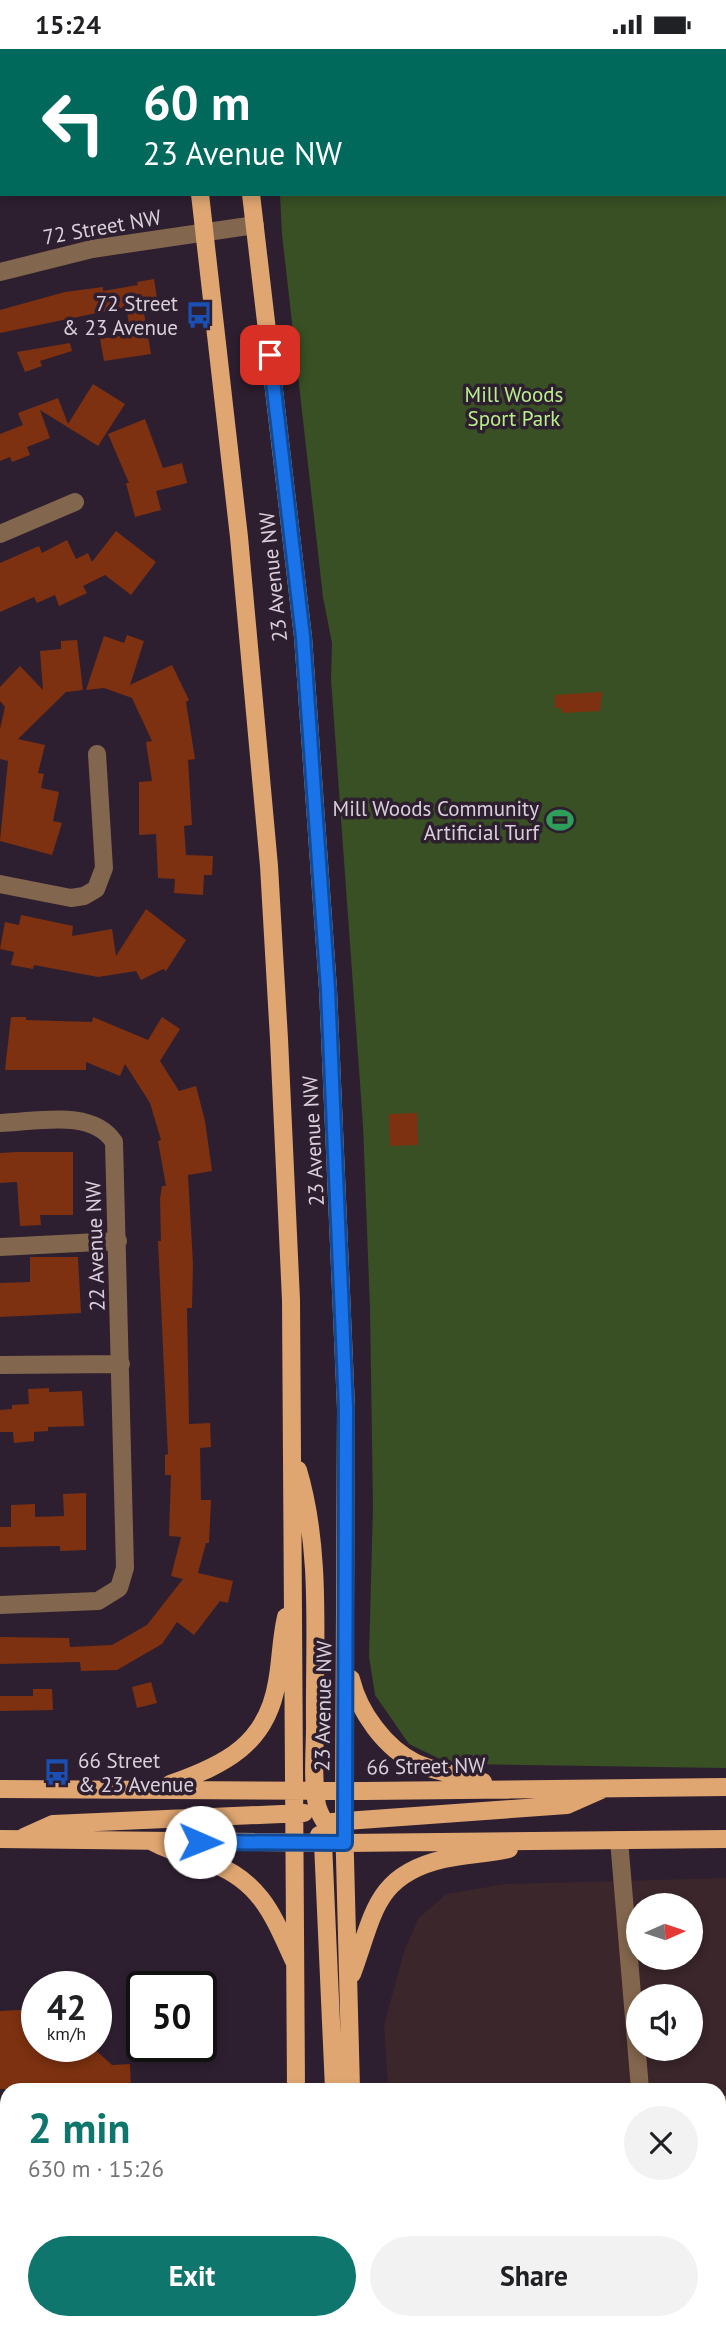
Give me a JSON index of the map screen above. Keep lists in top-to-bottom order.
{
  "streets": {
    "main road": ["23 Avenue NW", "66 Street NW"],
    "street": ["72 Street NW", "22 Avenue NW"]
  },
  "crossings": [
    ["72 Street NW", "23 Avenue NW"],
    ["23 Avenue NW", "66 Street NW"]
  ],
  "parks": ["Mill Woods Sport Park"],
  "places": {
    "bus stop": ["72 Street & 23 Avenue", "66 Street & 23 Avenue"],
    "sports": ["Mill Woods Community Artificial Turf"]
  },
  "north": "right",
  "page": {
    "status": "15:24",
    "turn": ["60 m", "23 Avenue NW"],
    "speed": "42 km/h",
    "limit": "50",
    "heading": ["2 min", "630 m · 15:26"],
    "buttons": ["Exit", "Share"]
  }
}
